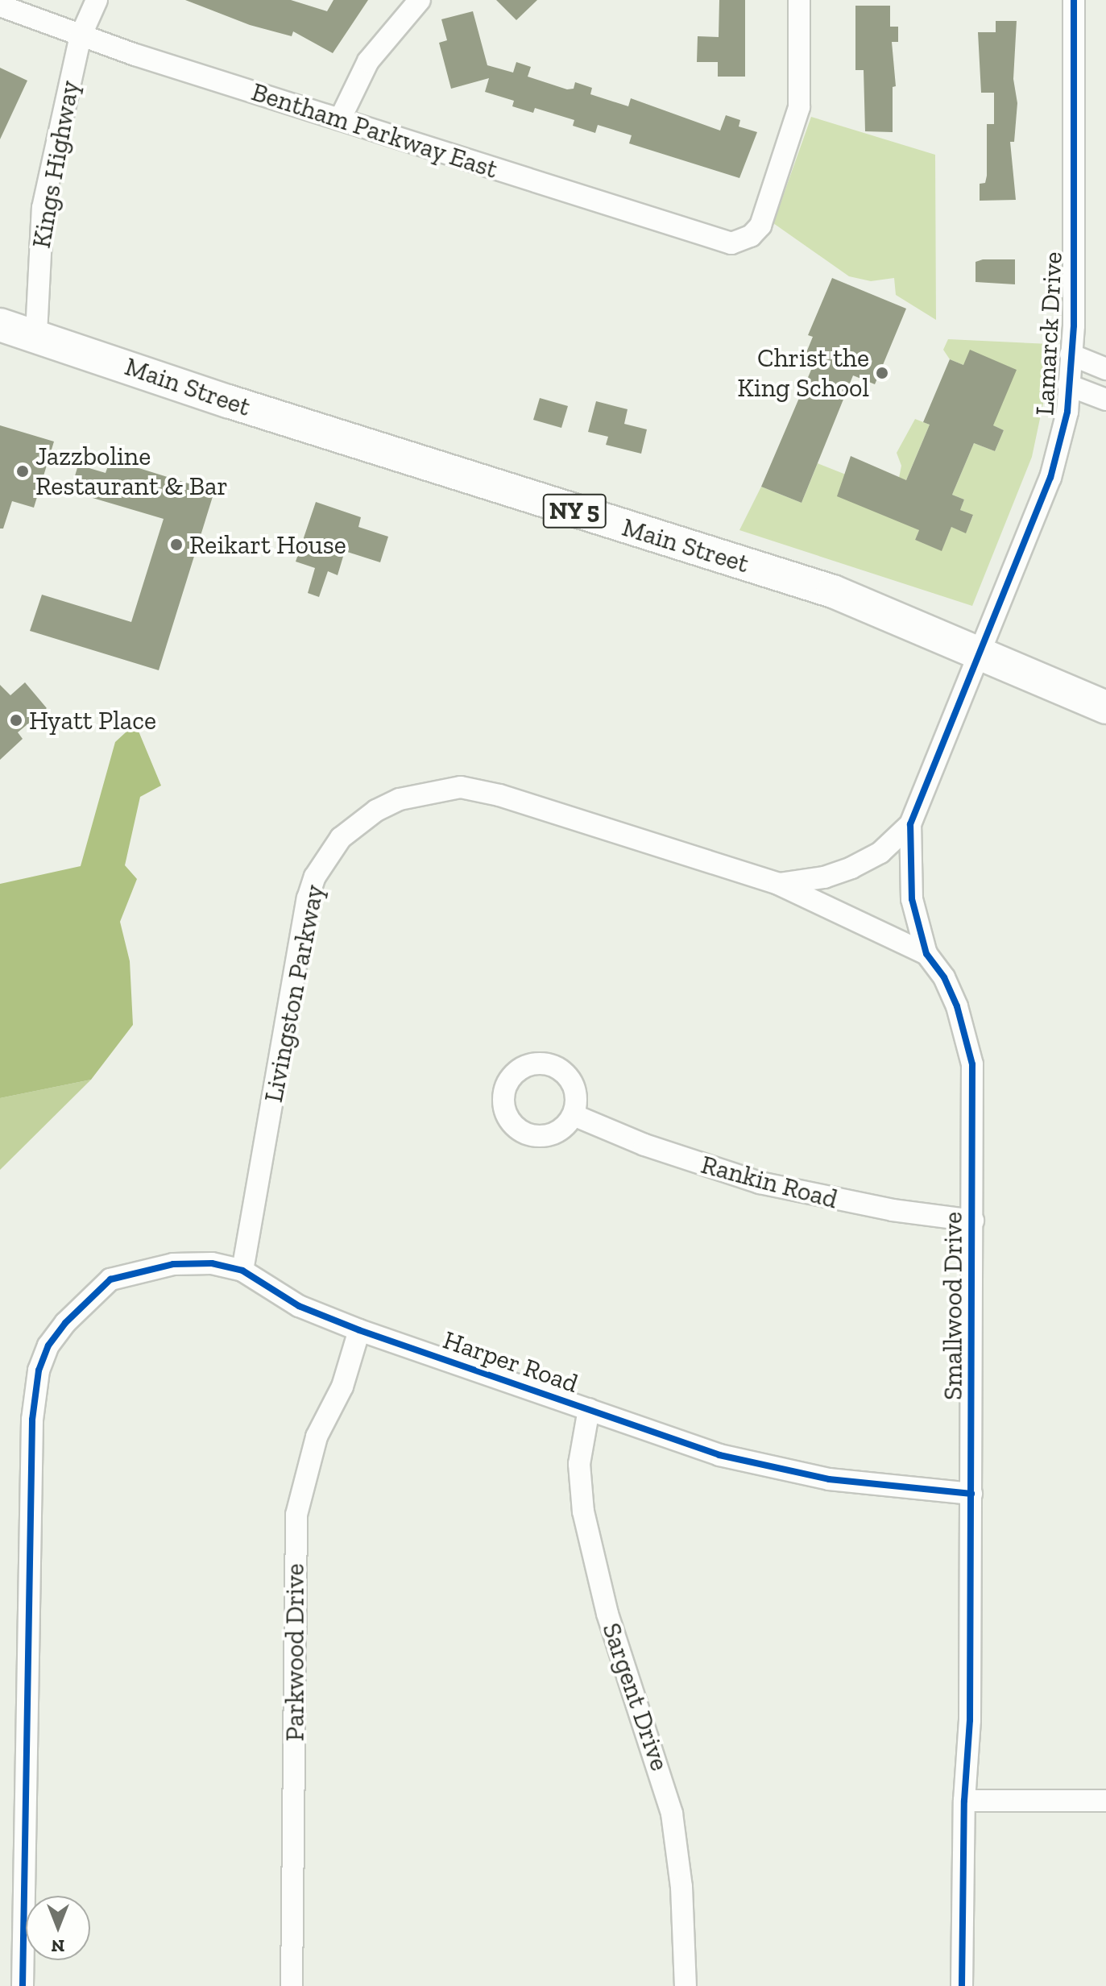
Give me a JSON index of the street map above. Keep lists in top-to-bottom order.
{
  "streets": {
    "main road": ["Main Street", "NY 5"],
    "street": [
      "Bentham Parkway East",
      "Kings Highway",
      "Lamarck Drive",
      "Livingston Parkway",
      "Rankin Road",
      "Smallwood Drive",
      "Harper Road",
      "Parkwood Drive",
      "Sargent Drive"
    ]
  },
  "crossings": [
    ["Bentham Parkway East", "Kings Highway"],
    ["Kings Highway", "Main Street"],
    ["Lamarck Drive", "Main Street"],
    ["Lamarck Drive", "Smallwood Drive"],
    ["Main Street", "Smallwood Drive"],
    ["Livingston Parkway", "Smallwood Drive"],
    ["Livingston Parkway", "Harper Road"],
    ["Rankin Road", "Smallwood Drive"],
    ["Smallwood Drive", "Harper Road"],
    ["Harper Road", "Parkwood Drive"],
    ["Harper Road", "Sargent Drive"]
  ],
  "places": [
    "Christ the King School",
    "Jazzboline Restaurant & Bar",
    "Reikart House",
    "Hyatt Place"
  ],
  "north": "bottom"
}
